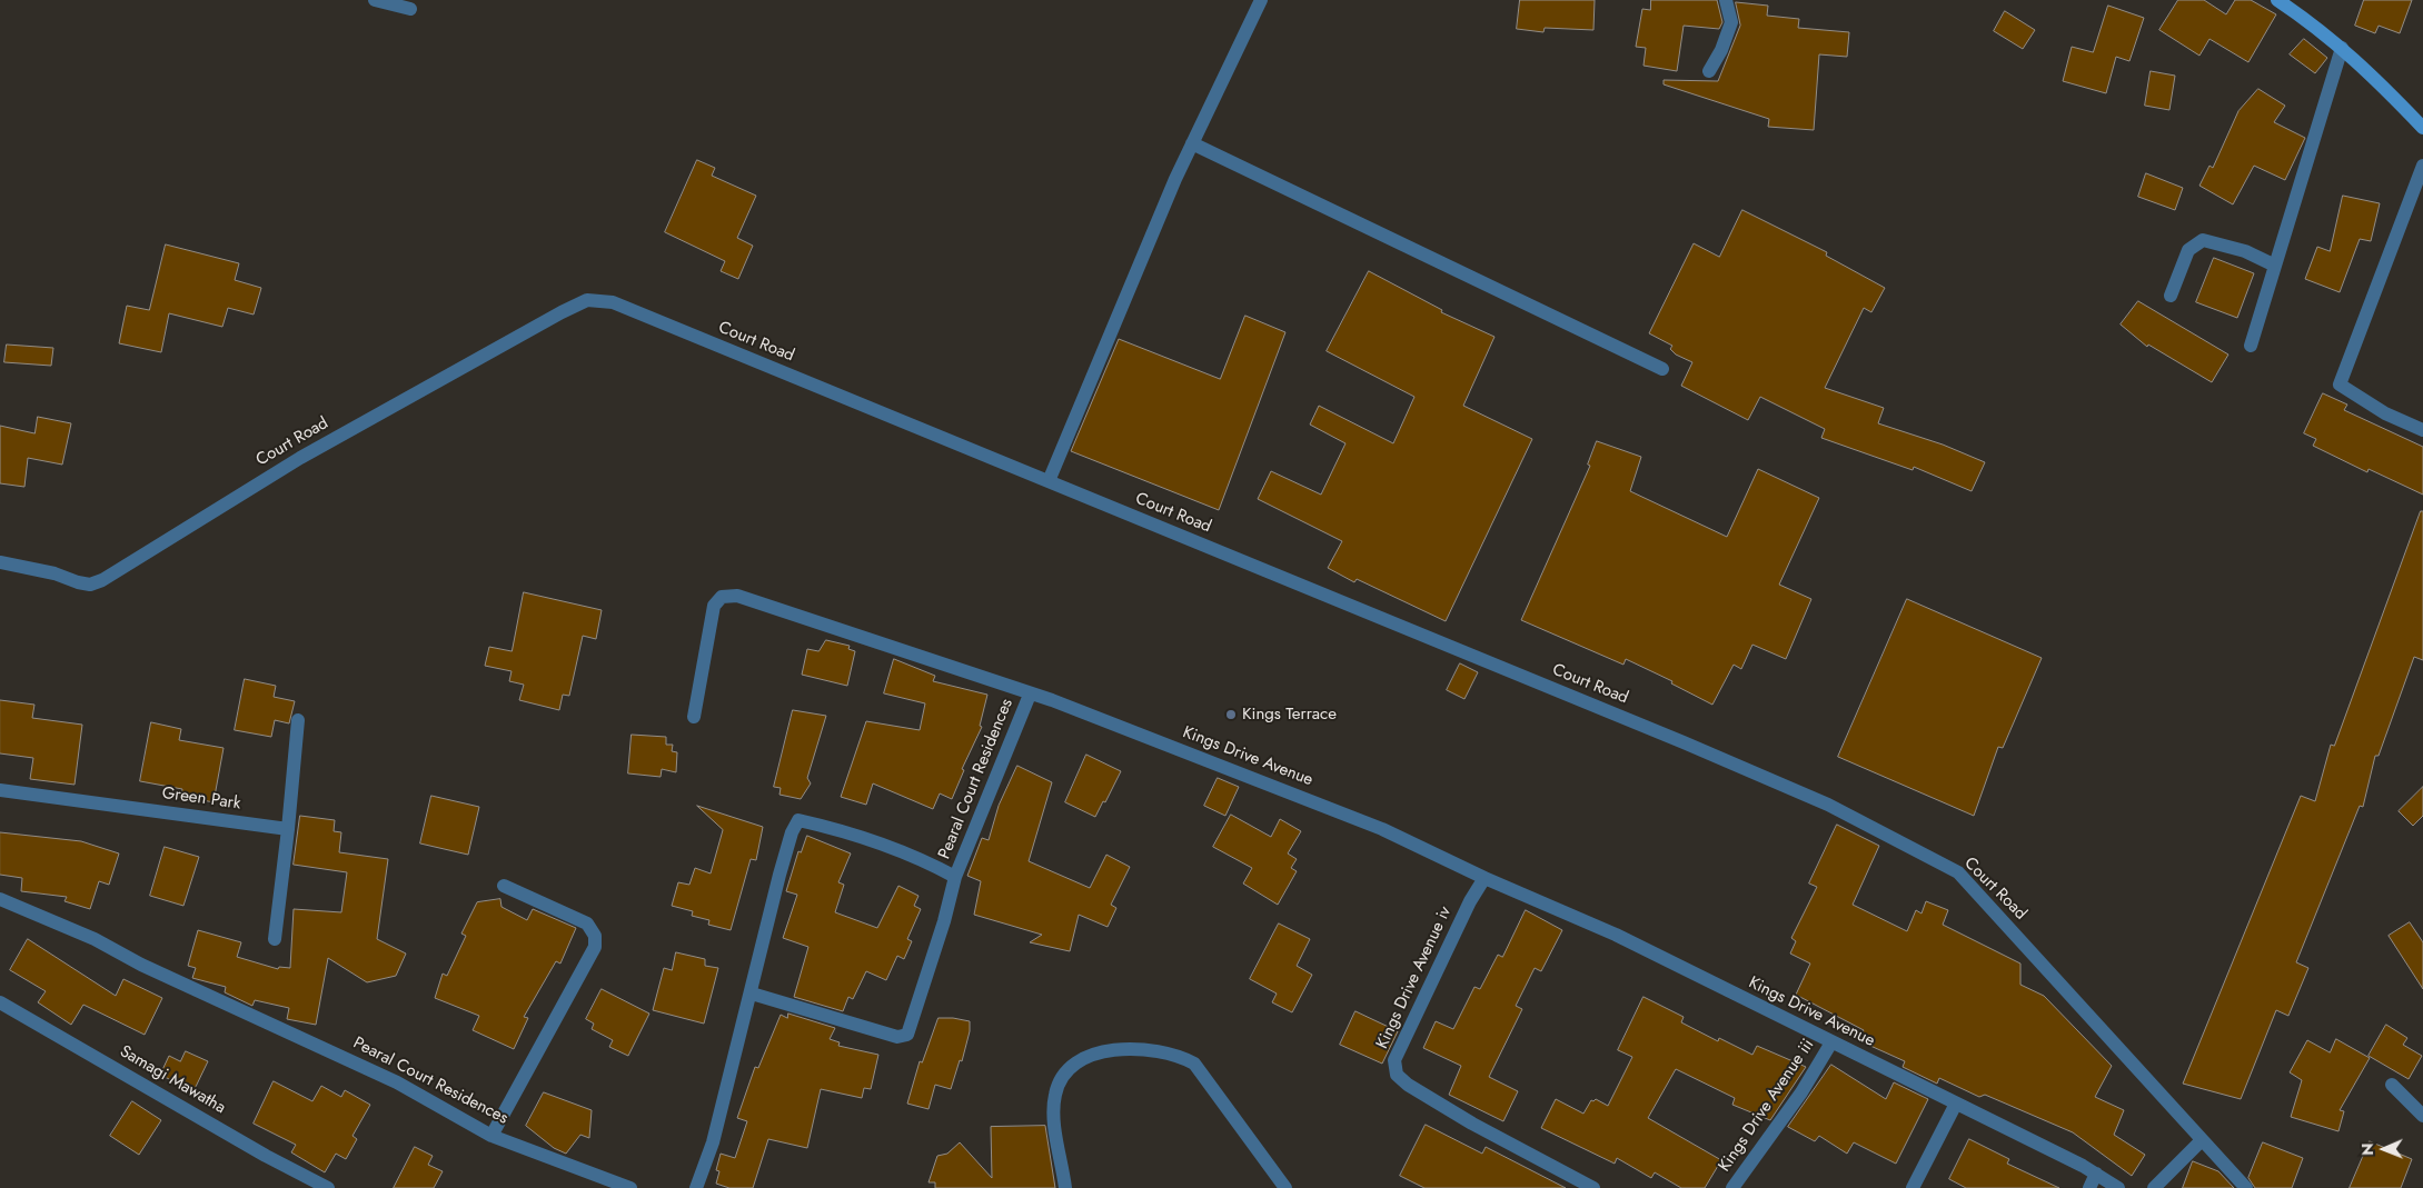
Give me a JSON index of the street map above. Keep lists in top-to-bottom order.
{
  "streets": {
    "street": [
      "Court Road",
      "Kings Drive Avenue",
      "Pearal Court Residences",
      "Green Park",
      "Kings Drive Avenue iv",
      "Samagi Mawatha",
      "Kings Drive Avenue iii"
    ]
  },
  "crossings": [
    ["Kings Drive Avenue", "Pearal Court Residences"],
    ["Kings Drive Avenue", "Kings Drive Avenue iv"],
    ["Kings Drive Avenue", "Kings Drive Avenue iii"]
  ],
  "places": ["Kings Terrace"],
  "north": "left"
}
